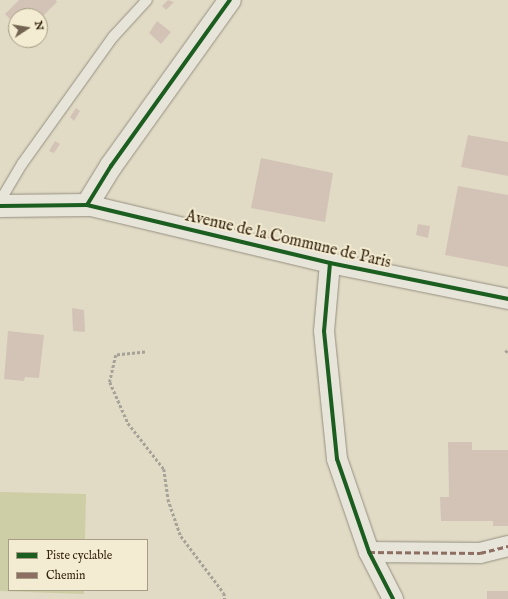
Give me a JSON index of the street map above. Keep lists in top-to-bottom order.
{
  "streets": {
    "street": ["Avenue de la Commune de Paris"]
  },
  "legend": ["Piste cyclable", "Chemin"],
  "north": "right"
}
